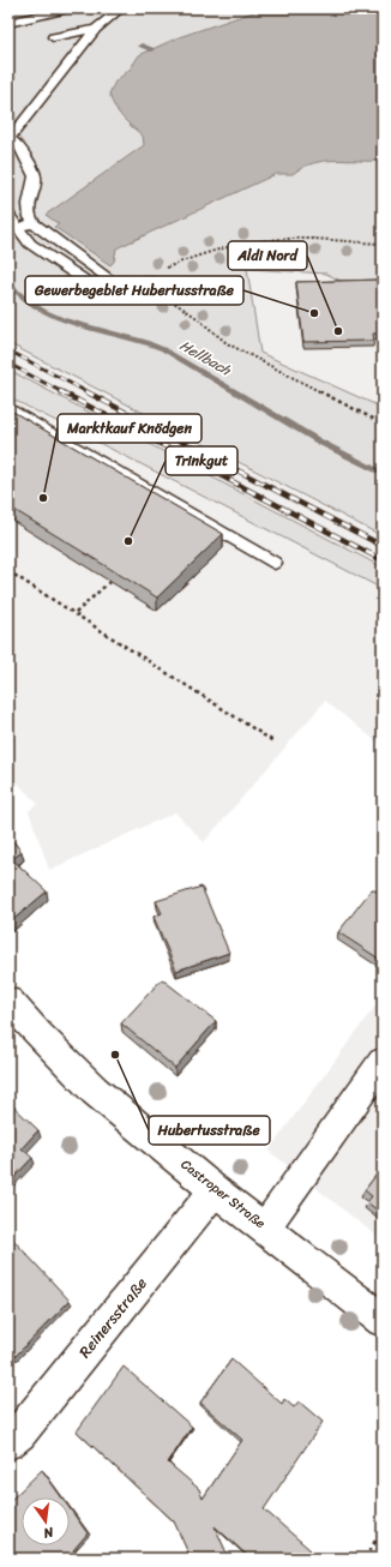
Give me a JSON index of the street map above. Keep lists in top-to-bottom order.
{
  "streets": {
    "main road": ["Castroper Straße", "Reinersstraße"]
  },
  "crossings": [
    ["Castroper Straße", "Reinersstraße"]
  ],
  "water": ["Hellbach"],
  "places": [
    "Gewerbegebiet Hubertusstraße",
    "Aldi Nord",
    "Marktkauf Knödgen",
    "Trinkgut",
    "Hubertusstraße"
  ],
  "north": "bottom"
}
